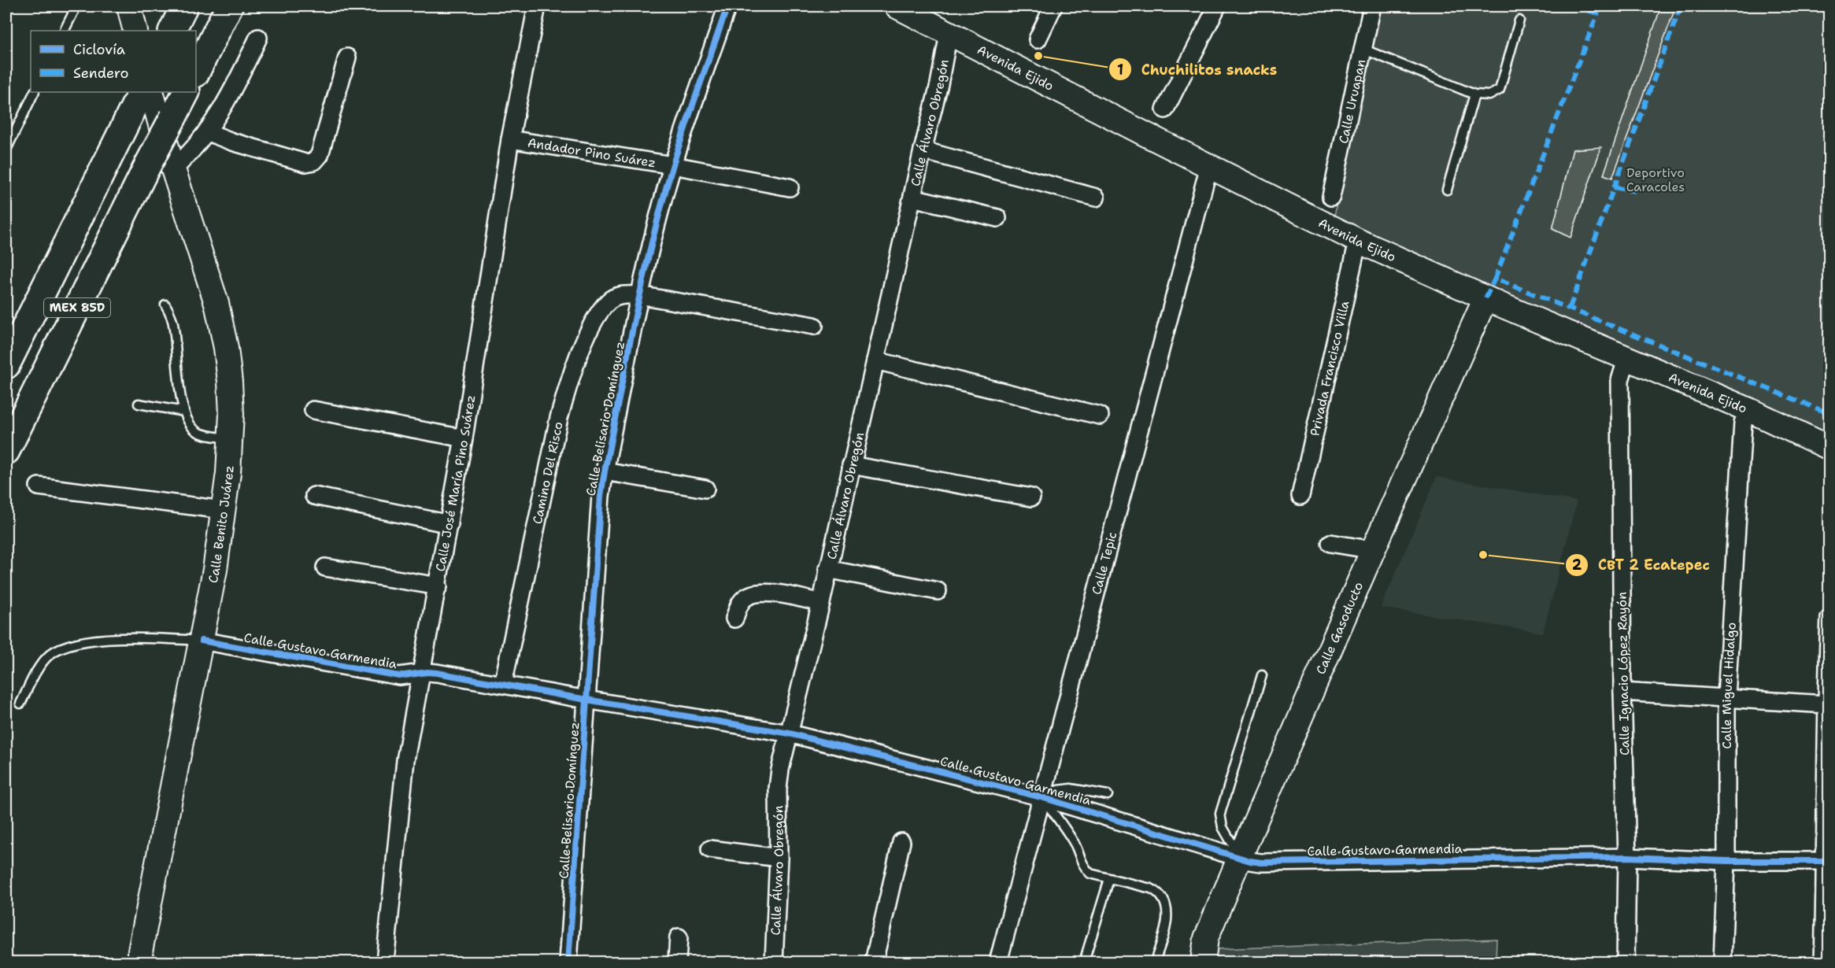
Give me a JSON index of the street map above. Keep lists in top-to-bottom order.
{
  "streets": {
    "highway": ["MEX 85D"],
    "main road": ["Avenida Ejido", "Calle Benito Juárez", "Calle Gasoducto"],
    "street": [
      "Calle Uruapan",
      "Calle Álvaro Obregón",
      "Andador Pino Suárez",
      "Privada Francisco Villa",
      "Calle Belisario Domínguez",
      "Camino Del Risco",
      "Calle José María Pino Suárez",
      "Calle Tepic",
      "Calle Gustavo Garmendia",
      "Calle Ignacio López Rayón",
      "Calle Miguel Hidalgo"
    ]
  },
  "crossings": [
    ["Avenida Ejido", "Calle Álvaro Obregón"],
    ["Avenida Ejido", "Privada Francisco Villa"],
    ["Avenida Ejido", "Calle Tepic"],
    ["Avenida Ejido", "Calle Gasoducto"],
    ["Avenida Ejido", "Calle Ignacio López Rayón"],
    ["Avenida Ejido", "Calle Miguel Hidalgo"],
    ["Calle Álvaro Obregón", "Calle Gustavo Garmendia"],
    ["Andador Pino Suárez", "Calle Belisario Domínguez"],
    ["Andador Pino Suárez", "Calle José María Pino Suárez"],
    ["MEX 85D", "Calle Benito Juárez"],
    ["Calle Belisario Domínguez", "Camino Del Risco"],
    ["Calle Belisario Domínguez", "Calle Gustavo Garmendia"],
    ["Camino Del Risco", "Calle Gustavo Garmendia"],
    ["Calle José María Pino Suárez", "Calle Gustavo Garmendia"],
    ["Calle Benito Juárez", "Calle Gustavo Garmendia"],
    ["Calle Tepic", "Calle Gustavo Garmendia"],
    ["Calle Gasoducto", "Calle Gustavo Garmendia"],
    ["Calle Gustavo Garmendia", "Calle Ignacio López Rayón"],
    ["Calle Gustavo Garmendia", "Calle Miguel Hidalgo"]
  ],
  "parks": ["Deportivo Caracoles"],
  "places": ["Chuchilitos snacks", "CBT 2 Ecatepec"],
  "legend": ["Ciclovía", "Sendero"]
}
